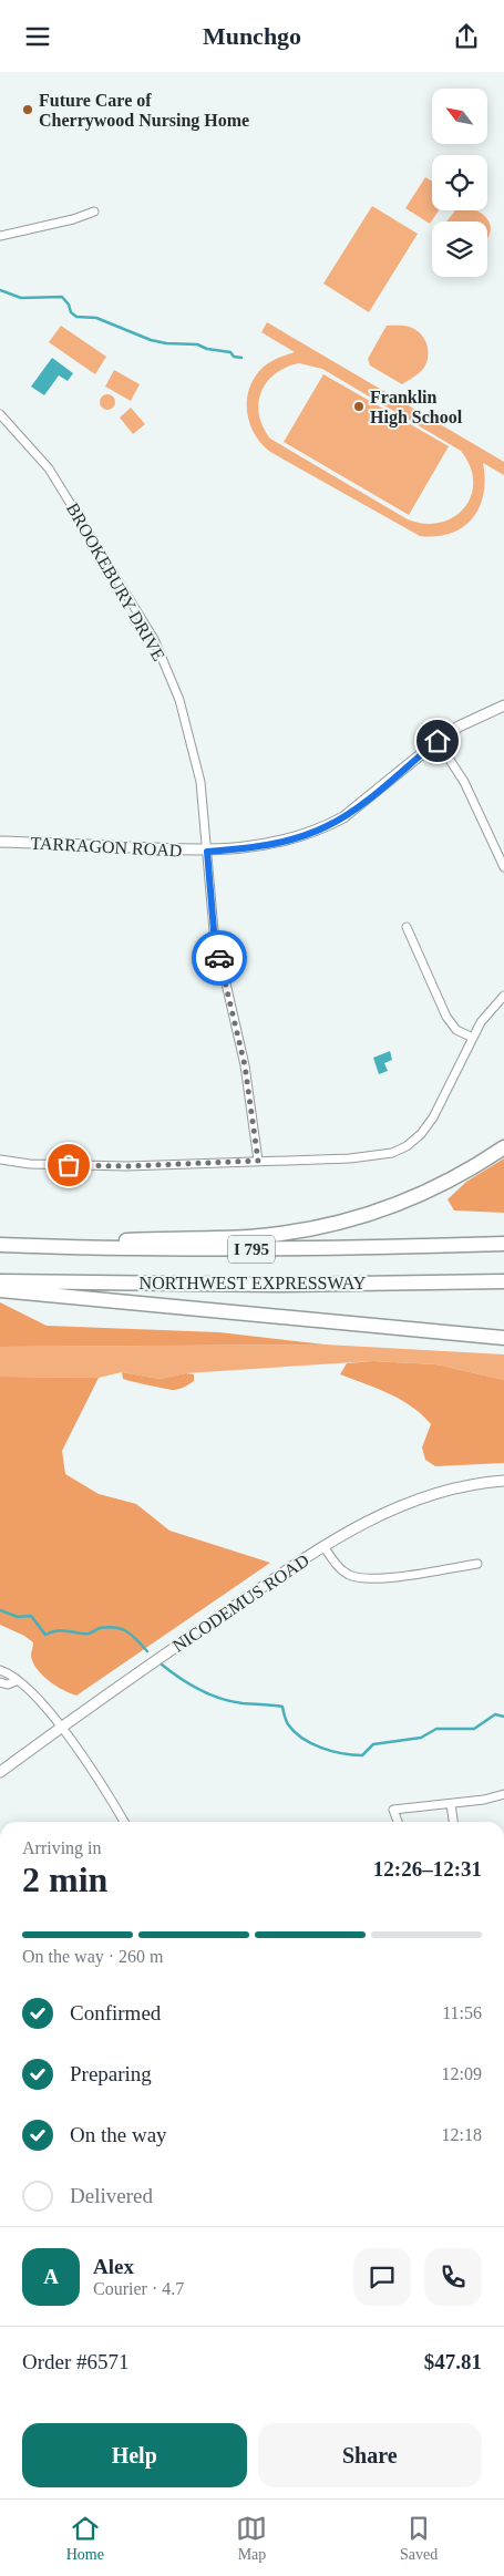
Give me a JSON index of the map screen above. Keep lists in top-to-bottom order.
{
  "streets": {
    "highway": ["I 795", "NORTHWEST EXPRESSWAY"],
    "street": ["BROOKEBURY DRIVE", "TARRAGON ROAD", "NICODEMUS ROAD"]
  },
  "crossings": [
    ["BROOKEBURY DRIVE", "TARRAGON ROAD"]
  ],
  "places": ["Future Care of Cherrywood Nursing Home", "Franklin High School"],
  "north": "top left",
  "page": {
    "header": "Munchgo",
    "heading": ["2 min", "Arriving in", "12:26–12:31"],
    "panel": [
      "Alex",
      "Courier · 4.7",
      "Order #6571",
      "$47.81"
    ],
    "bar": "On the way · 260 m",
    "list": [
      ["Confirmed", "11:56"],
      ["Preparing", "12:09"],
      ["On the way", "12:18"],
      "Delivered"
    ],
    "round": "A",
    "buttons": ["Help", "Share"],
    "tabs": ["Home", "Map", "Saved"]
  }
}
